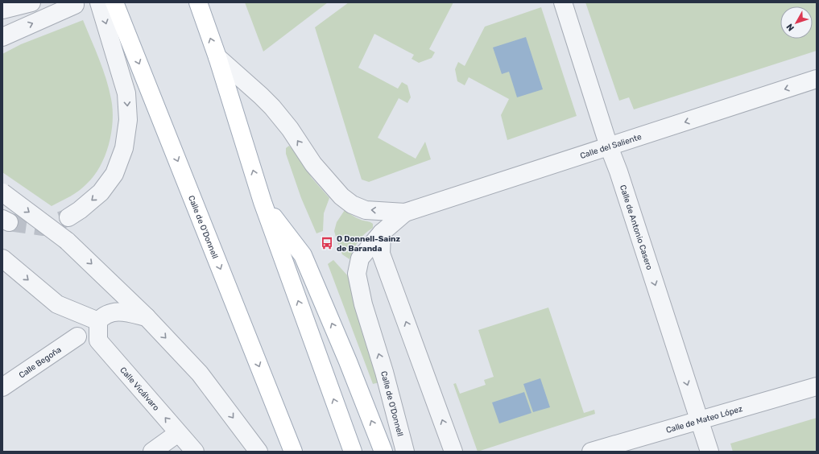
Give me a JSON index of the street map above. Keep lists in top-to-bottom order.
{
  "streets": {
    "main road": ["Calle de O'Donnell"],
    "street": [
      "Calle del Saliente",
      "Calle de Antonio Casero",
      "Calle Begoña",
      "Calle Vicálvaro",
      "Calle de Mateo López"
    ]
  },
  "crossings": [
    ["Calle del Saliente", "Calle de O'Donnell"],
    ["Calle del Saliente", "Calle de Antonio Casero"],
    ["Calle de Antonio Casero", "Calle de Mateo López"]
  ],
  "one_way": ["Calle del Saliente", "Calle de Antonio Casero"],
  "places": {
    "bus stop": ["O Donnell-Sainz de Baranda"]
  },
  "north": "bottom left"
}
